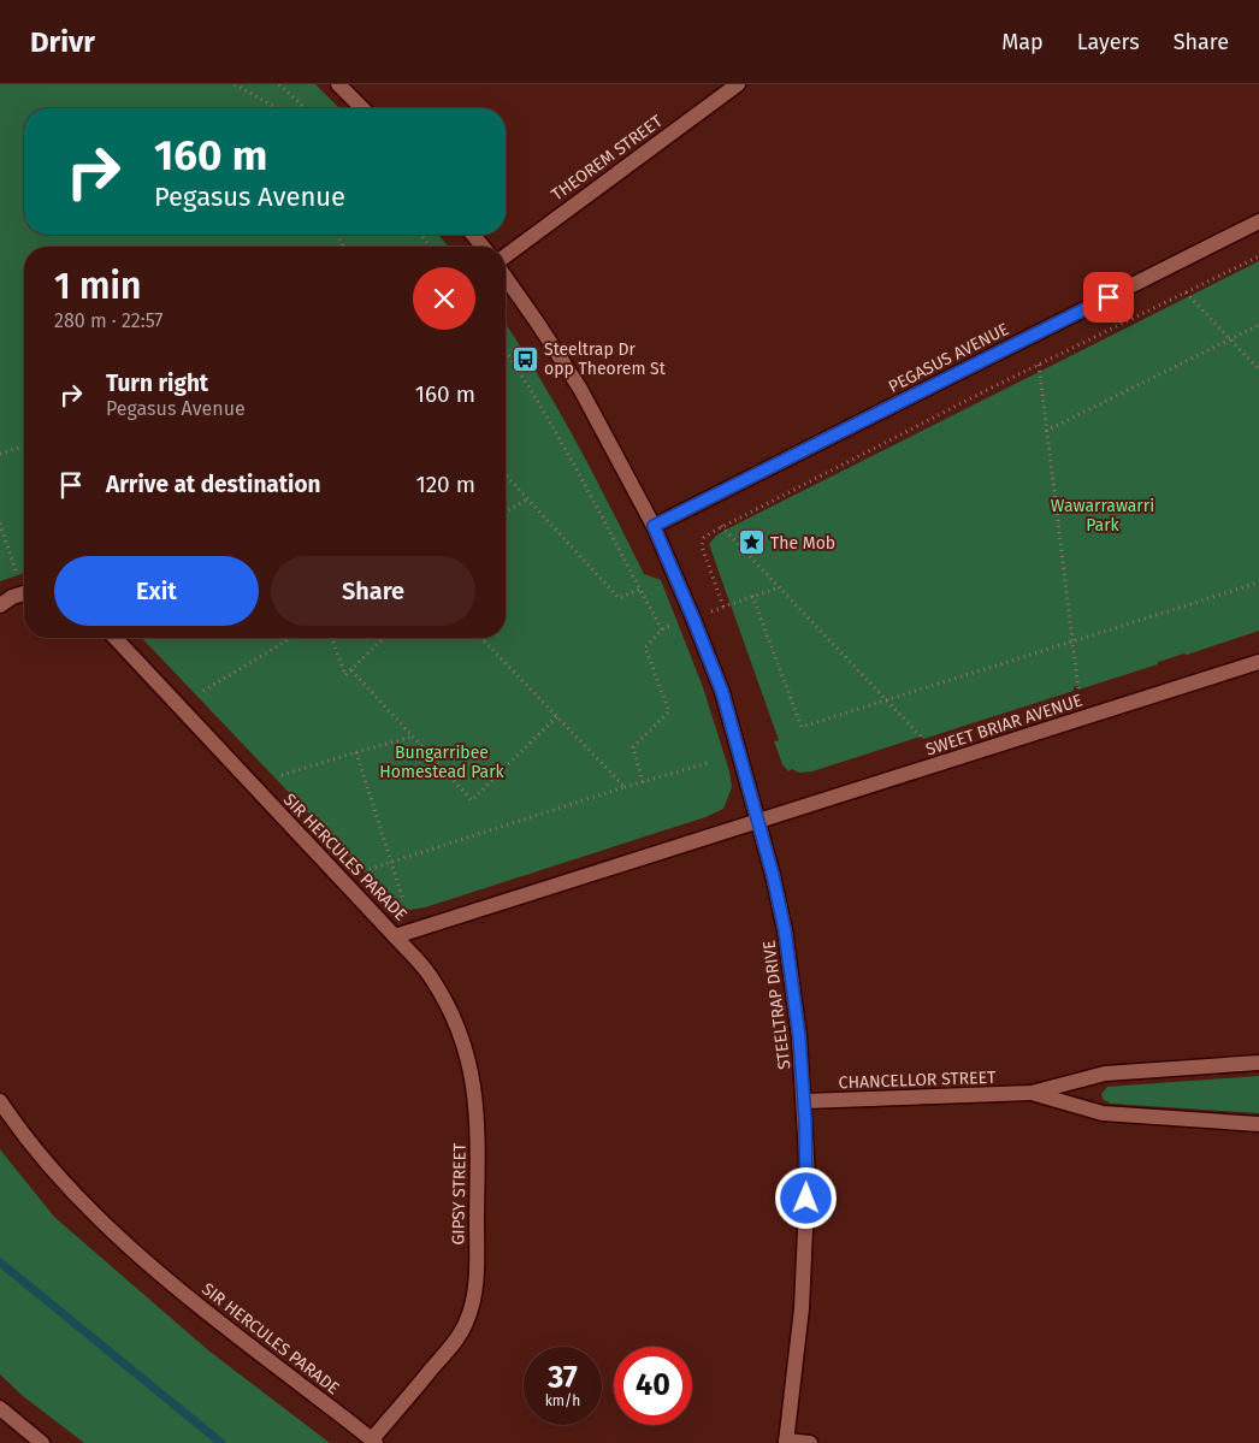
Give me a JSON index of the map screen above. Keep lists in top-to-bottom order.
{
  "streets": {
    "street": [
      "THEOREM STREET",
      "PEGASUS AVENUE",
      "SWEET BRIAR AVENUE",
      "SIR HERCULES PARADE",
      "STEELTRAP DRIVE",
      "CHANCELLOR STREET",
      "GIPSY STREET"
    ]
  },
  "crossings": [
    ["PEGASUS AVENUE", "STEELTRAP DRIVE"],
    ["SWEET BRIAR AVENUE", "SIR HERCULES PARADE"],
    ["SWEET BRIAR AVENUE", "STEELTRAP DRIVE"],
    ["SIR HERCULES PARADE", "STEELTRAP DRIVE"],
    ["SIR HERCULES PARADE", "GIPSY STREET"],
    ["STEELTRAP DRIVE", "CHANCELLOR STREET"]
  ],
  "parks": ["Wawarrawarri Park", "Bungarribee Homestead Park"],
  "places": {
    "bus stop": ["Steeltrap Dr opp Theorem St"],
    "place": ["The Mob"]
  },
  "page": {
    "header": "Drivr",
    "nav": ["Map", "Layers", "Share"],
    "turn": ["160 m", "Pegasus Avenue"],
    "heading": ["1 min", "280 m · 22:57"],
    "list": [
      {
        "name": "Turn right",
        "note": "Pegasus Avenue",
        "value": "160 m"
      },
      {
        "name": "Arrive at destination",
        "value": "120 m"
      }
    ],
    "buttons": ["Exit", "Share"],
    "speed": "37 km/h",
    "limit": "40"
  }
}
